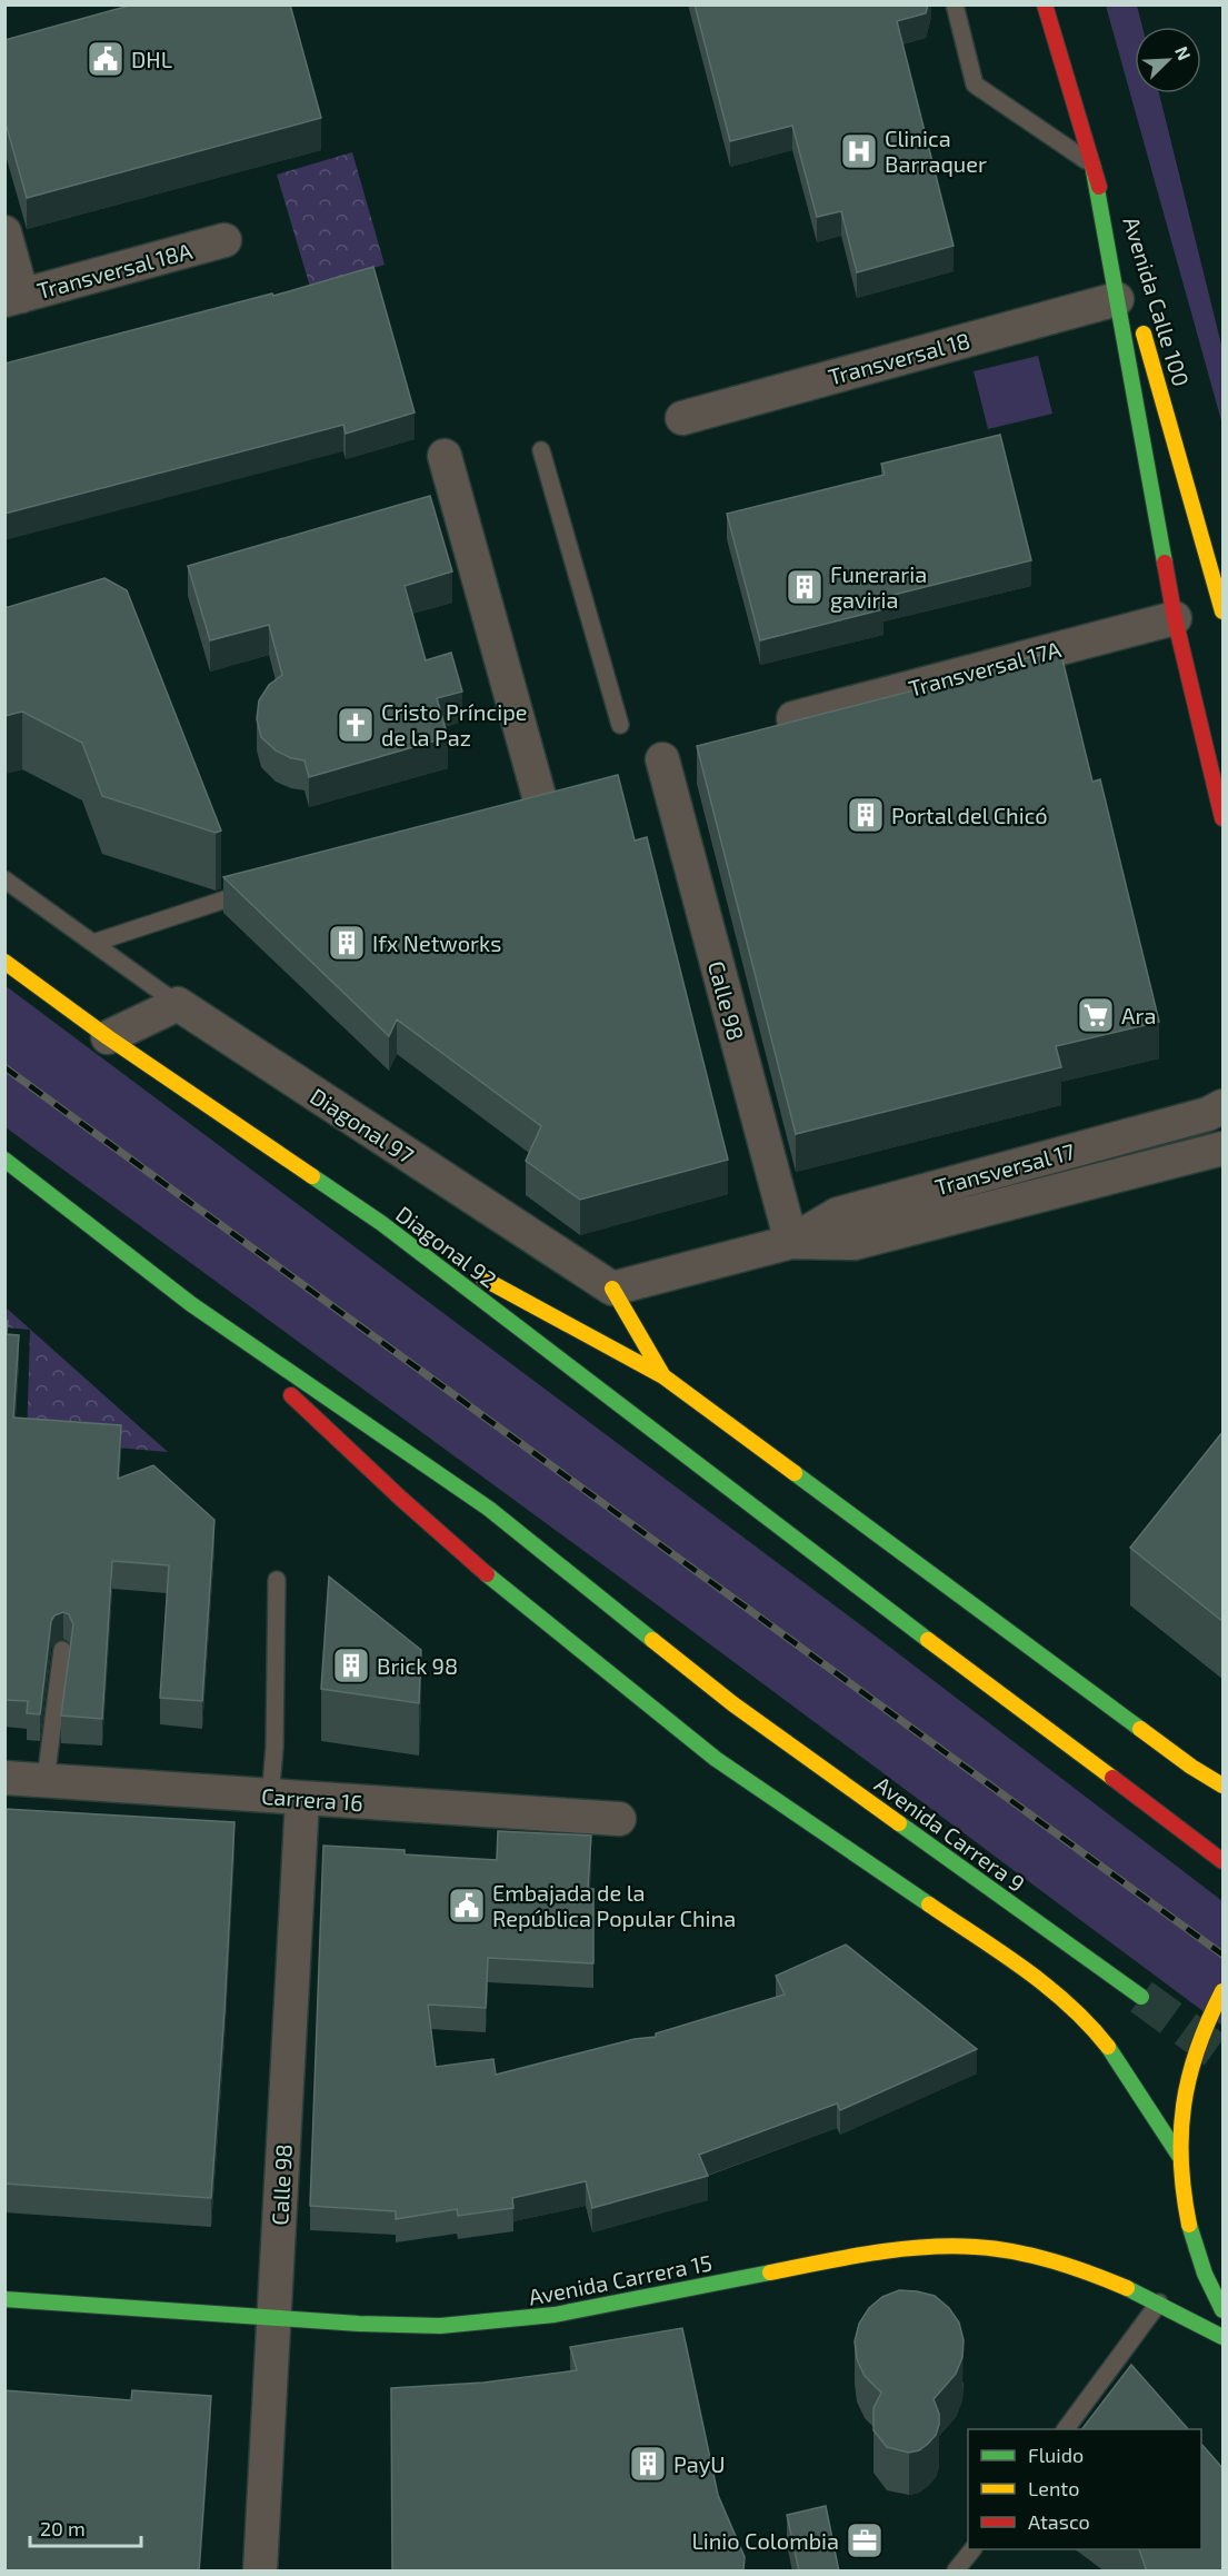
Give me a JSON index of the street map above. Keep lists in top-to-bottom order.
{
  "streets": {
    "main road": [
      "Avenida Calle 100",
      "Diagonal 92",
      "Avenida Carrera 9",
      "Avenida Carrera 15"
    ],
    "street": [
      "Transversal 18A",
      "Transversal 18",
      "Transversal 17A",
      "Calle 98",
      "Diagonal 97",
      "Transversal 17",
      "Carrera 16"
    ]
  },
  "crossings": [
    ["Avenida Calle 100", "Transversal 18"],
    ["Calle 98", "Transversal 17"],
    ["Calle 98", "Carrera 16"],
    ["Calle 98", "Avenida Carrera 15"],
    ["Diagonal 97", "Transversal 17"]
  ],
  "places": {
    "public building": ["DHL", "Embajada de la República Popular China"],
    "hospital": ["Clinica Barraquer"],
    "building": [
      "Funeraria gaviria",
      "Portal del Chicó",
      "Ifx Networks",
      "Brick 98",
      "PayU"
    ],
    "church": ["Cristo Príncipe de la Paz"],
    "supermarket": ["Ara"],
    "office": ["Linio Colombia"]
  },
  "legend": ["Fluido", "Lento", "Atasco"],
  "scale_bar": "20 m",
  "north": "top right"
}
